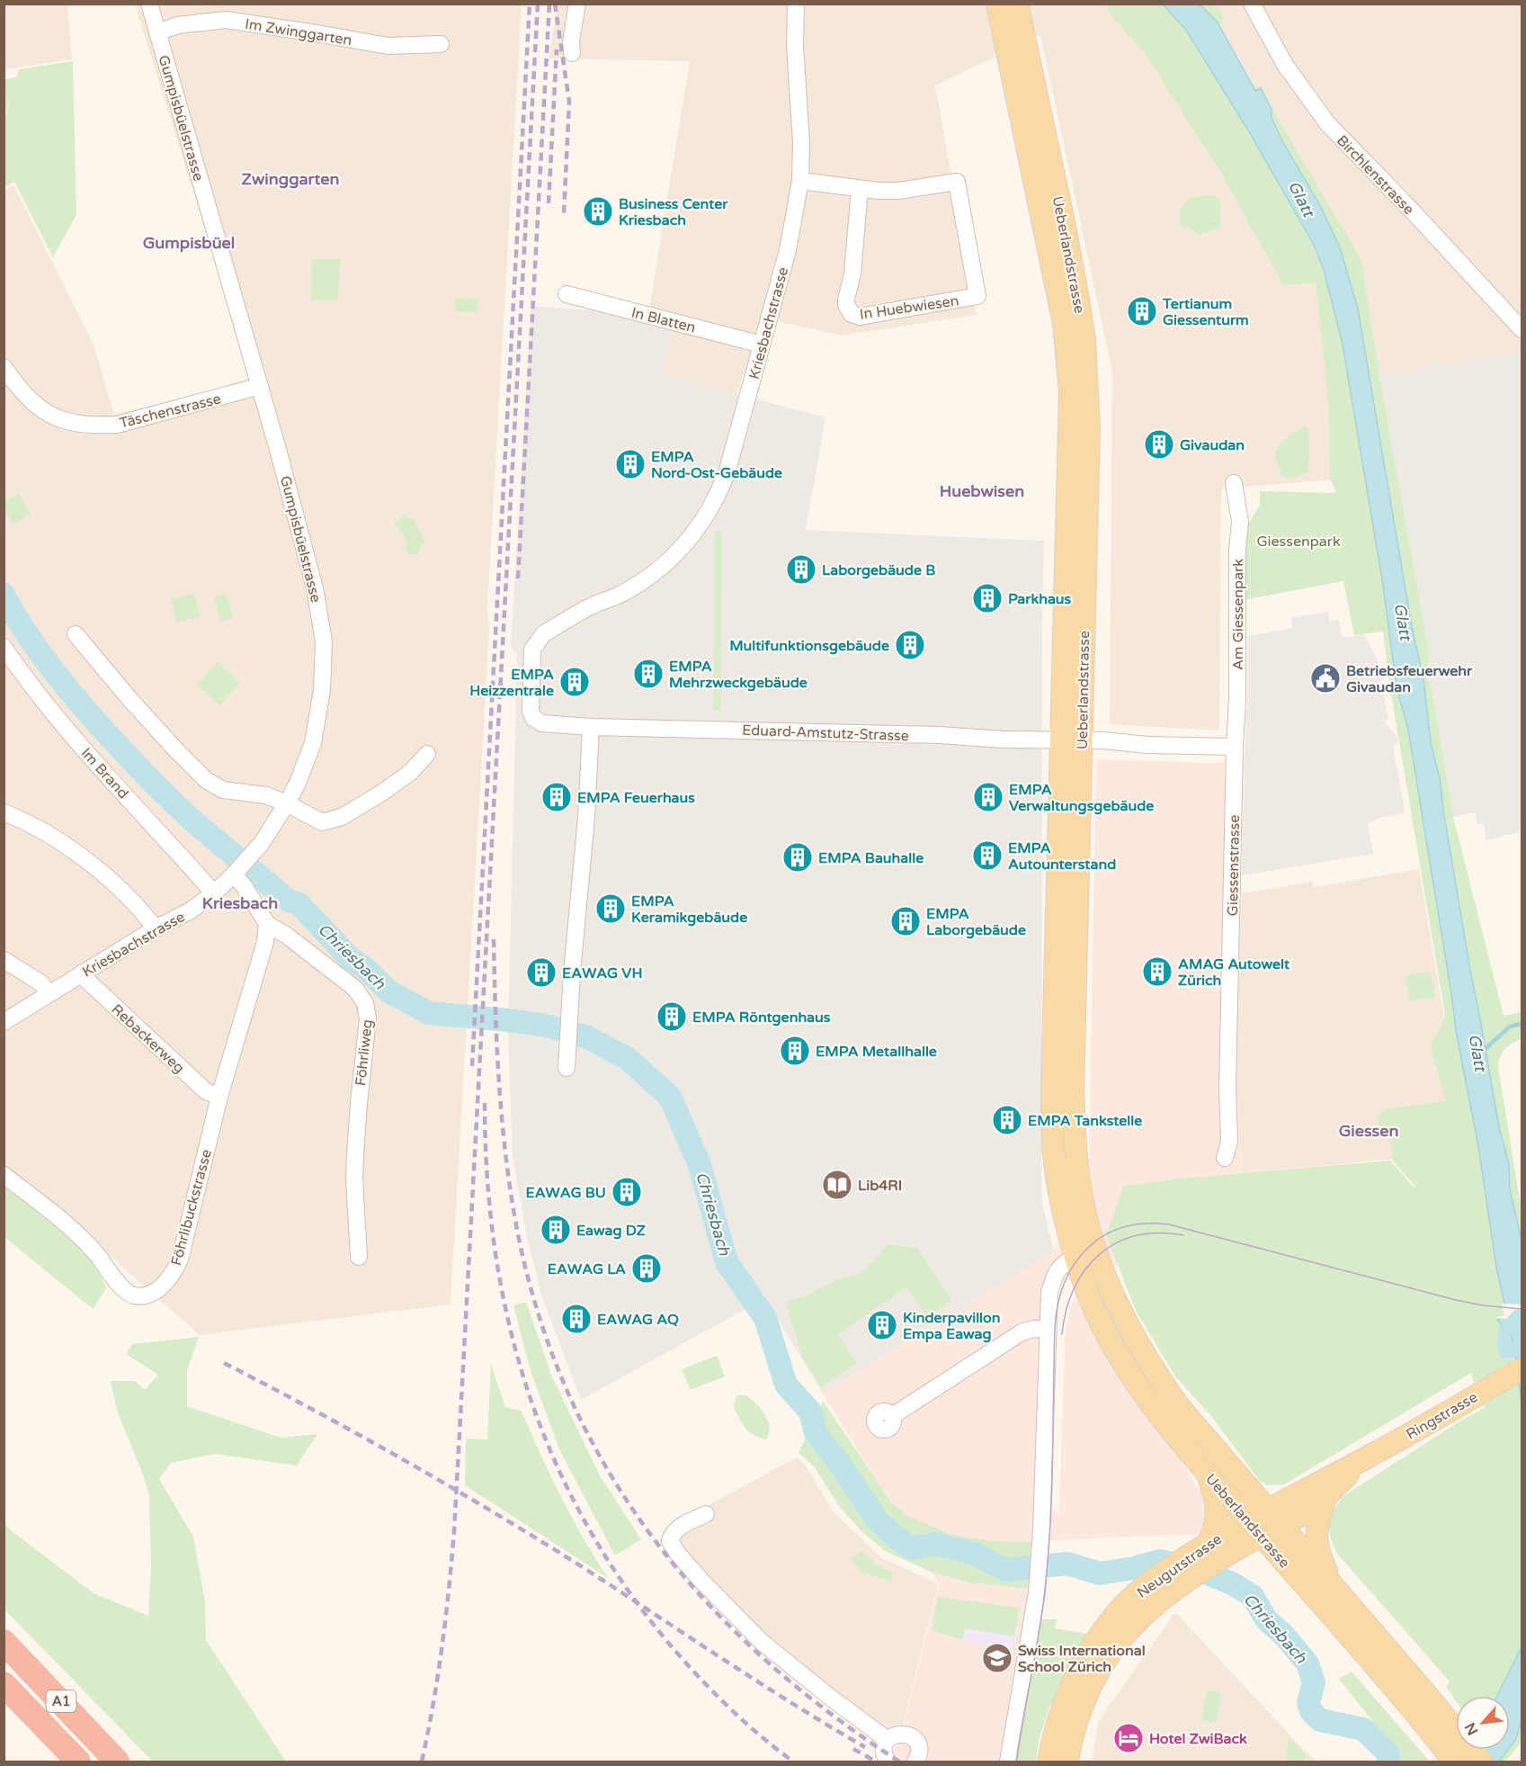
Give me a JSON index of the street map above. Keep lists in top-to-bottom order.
{
  "streets": {
    "highway": ["A1"],
    "main road": ["Ueberlandstrasse", "Ringstrasse", "Neugutstrasse"],
    "street": [
      "Im Zwinggarten",
      "Gumpisbüelstrasse",
      "Birchlenstrasse",
      "In Huebwiesen",
      "In Blatten",
      "Kriesbachstrasse",
      "Täschenstrasse",
      "Am Giessenpark",
      "Eduard-Amstutz-Strasse",
      "Im Brand",
      "Giessenstrasse",
      "Rebackerweg",
      "Föhrliweg",
      "Föhrlibuckstrasse"
    ]
  },
  "crossings": [
    ["Im Zwinggarten", "Gumpisbüelstrasse"],
    ["Gumpisbüelstrasse", "Kriesbachstrasse"],
    ["Gumpisbüelstrasse", "Täschenstrasse"],
    ["Ueberlandstrasse", "Eduard-Amstutz-Strasse"],
    ["Ueberlandstrasse", "Ringstrasse"],
    ["Ueberlandstrasse", "Neugutstrasse"],
    ["In Huebwiesen", "Kriesbachstrasse"],
    ["In Blatten", "Kriesbachstrasse"],
    ["Kriesbachstrasse", "Eduard-Amstutz-Strasse"],
    ["Kriesbachstrasse", "Im Brand"],
    ["Kriesbachstrasse", "Rebackerweg"],
    ["Kriesbachstrasse", "Föhrliweg"],
    ["Am Giessenpark", "Giessenstrasse"],
    ["Rebackerweg", "Föhrlibuckstrasse"],
    ["Föhrliweg", "Föhrlibuckstrasse"],
    ["Ringstrasse", "Neugutstrasse"]
  ],
  "districts": [
    "Zwinggarten",
    "Gumpisbüel",
    "Huebwisen",
    "Kriesbach",
    "Giessen"
  ],
  "water": ["Glatt", "Chriesbach"],
  "parks": ["Giessenpark"],
  "places": {
    "building": [
      "Business Center Kriesbach",
      "Tertianum Giessenturm",
      "Givaudan",
      "EMPA Nord-Ost-Gebäude",
      "Laborgebäude B",
      "Parkhaus",
      "Multifunktionsgebäude",
      "EMPA Mehrzweckgebäude",
      "EMPA Heizzentrale",
      "EMPA Feuerhaus",
      "EMPA Verwaltungsgebäude",
      "EMPA Autounterstand",
      "EMPA Bauhalle",
      "EMPA Keramikgebäude",
      "EMPA Laborgebäude",
      "AMAG Autowelt Zürich",
      "EAWAG VH",
      "EMPA Röntgenhaus",
      "EMPA Metallhalle",
      "EMPA Tankstelle",
      "EAWAG BU",
      "Eawag DZ",
      "EAWAG LA",
      "EAWAG AQ",
      "Kinderpavillon Empa Eawag"
    ],
    "public building": ["Betriebsfeuerwehr Givaudan"],
    "library": ["Lib4RI"],
    "school or university": ["Swiss International School Zürich"],
    "hotel": ["Hotel ZwiBack"]
  },
  "north": "bottom left"
}
